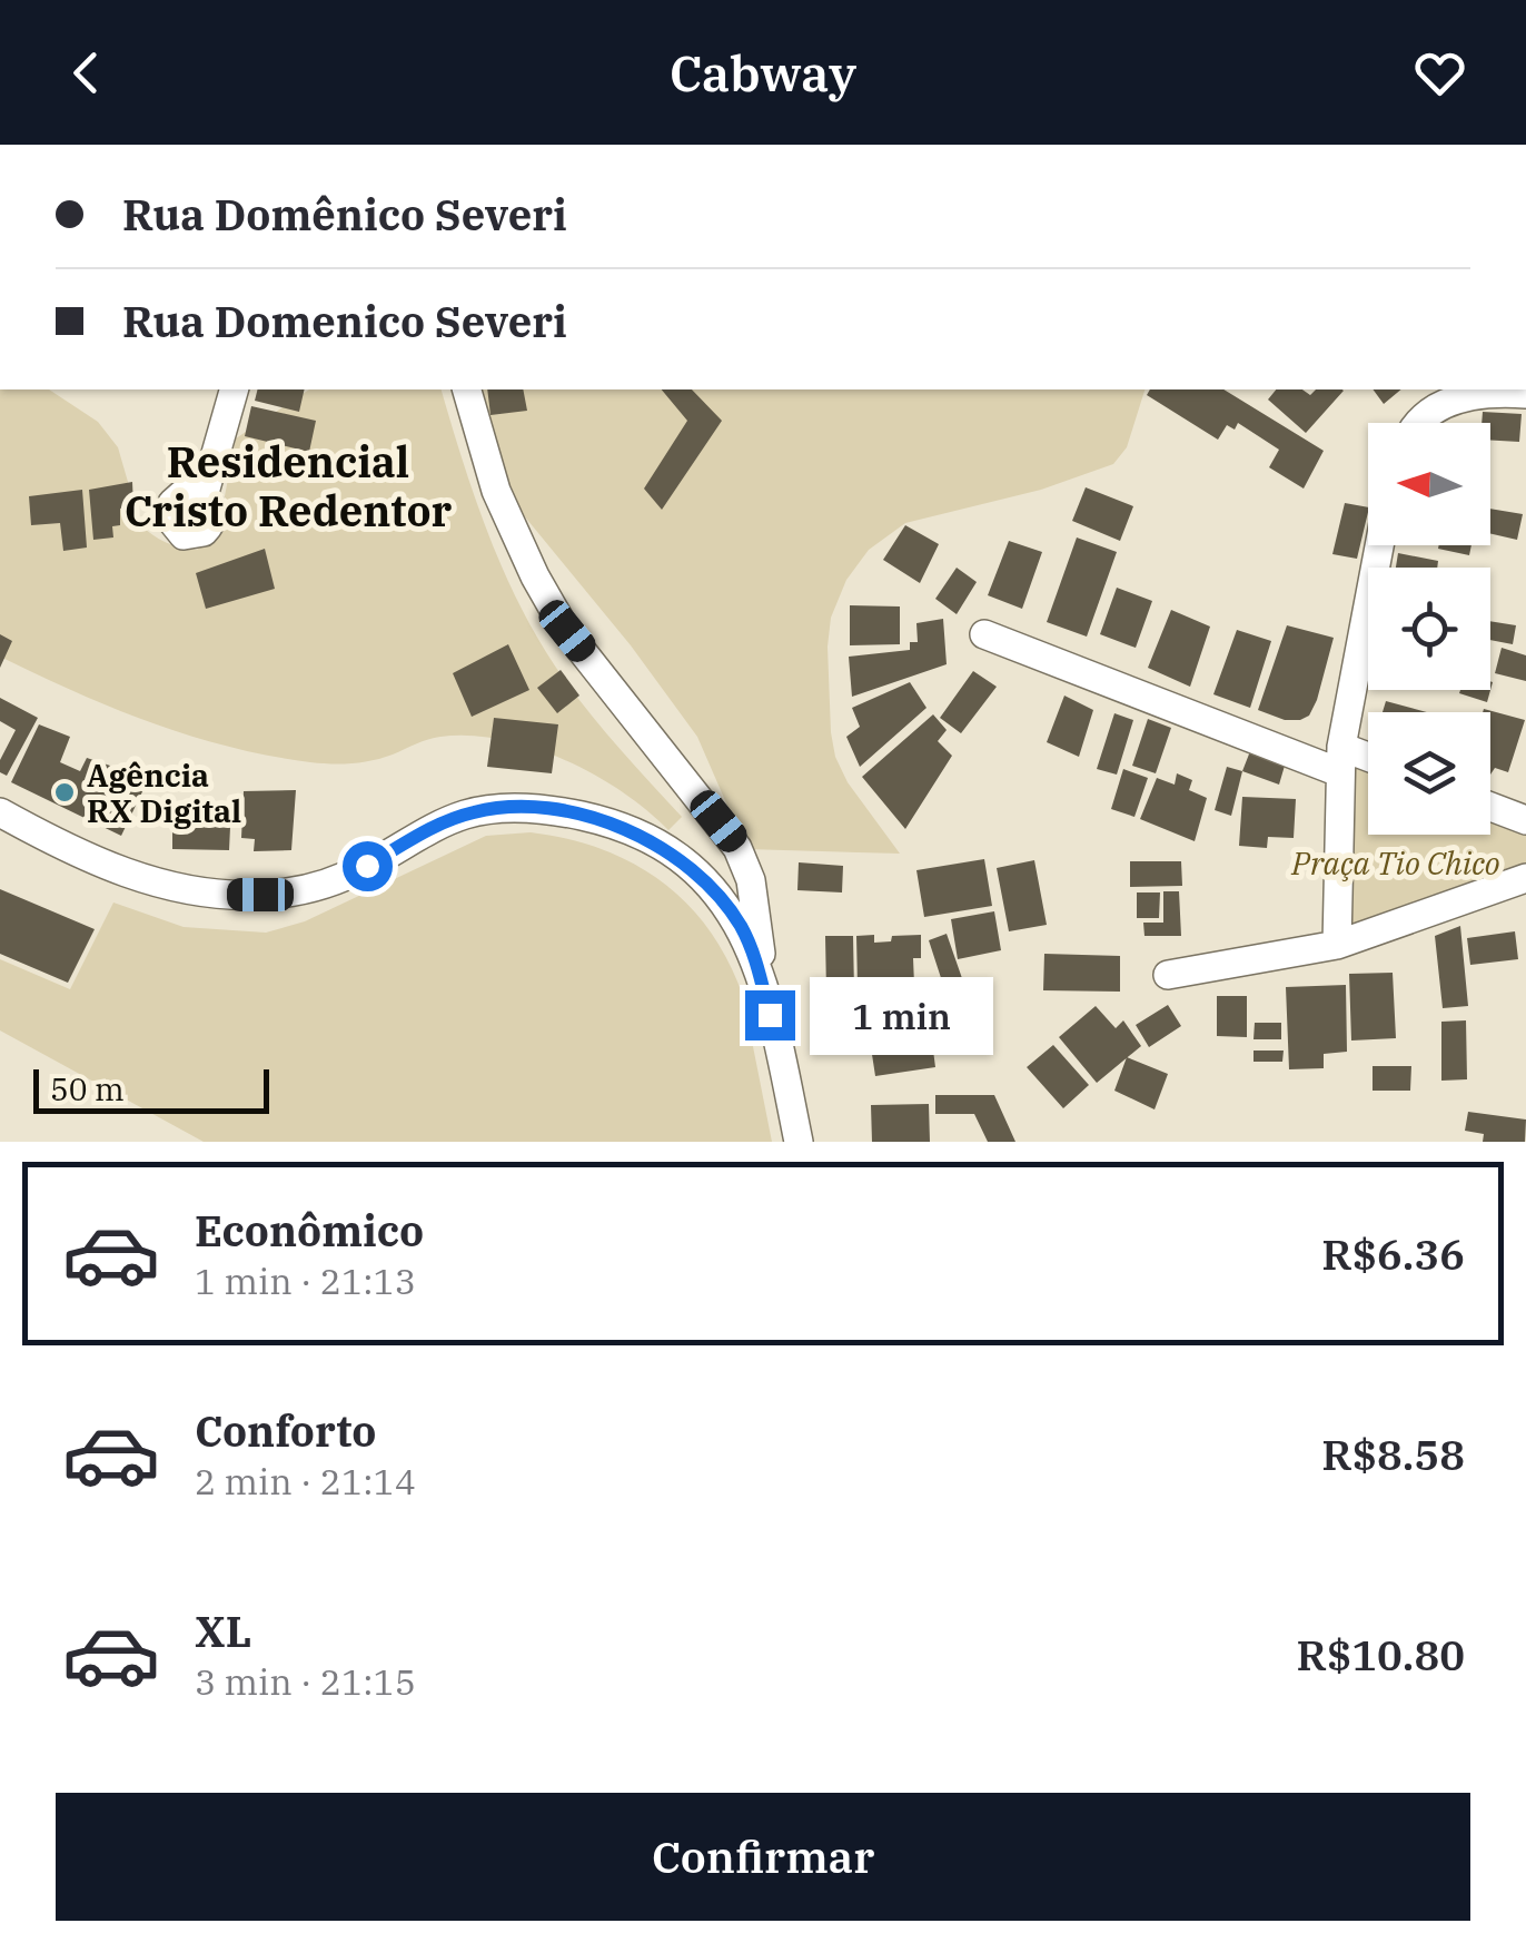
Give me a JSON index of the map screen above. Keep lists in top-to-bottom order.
{
  "districts": ["Residencial Cristo Redentor"],
  "parks": ["Praça Tio Chico"],
  "places": ["Agência RX Digital"],
  "scale_bar": "50 m",
  "north": "left",
  "page": {
    "header": "Cabway",
    "banner": ["Rua Domênico Severi", "Rua Domenico Severi"],
    "bubble": "1 min",
    "scale": "50 m",
    "list": [
      {
        "name": "Econômico",
        "note": "1 min · 21:13",
        "value": "R$6.36"
      },
      {
        "name": "Conforto",
        "note": "2 min · 21:14",
        "value": "R$8.58"
      },
      {
        "name": "XL",
        "note": "3 min · 21:15",
        "value": "R$10.80"
      }
    ],
    "buttons": "Confirmar"
  }
}
